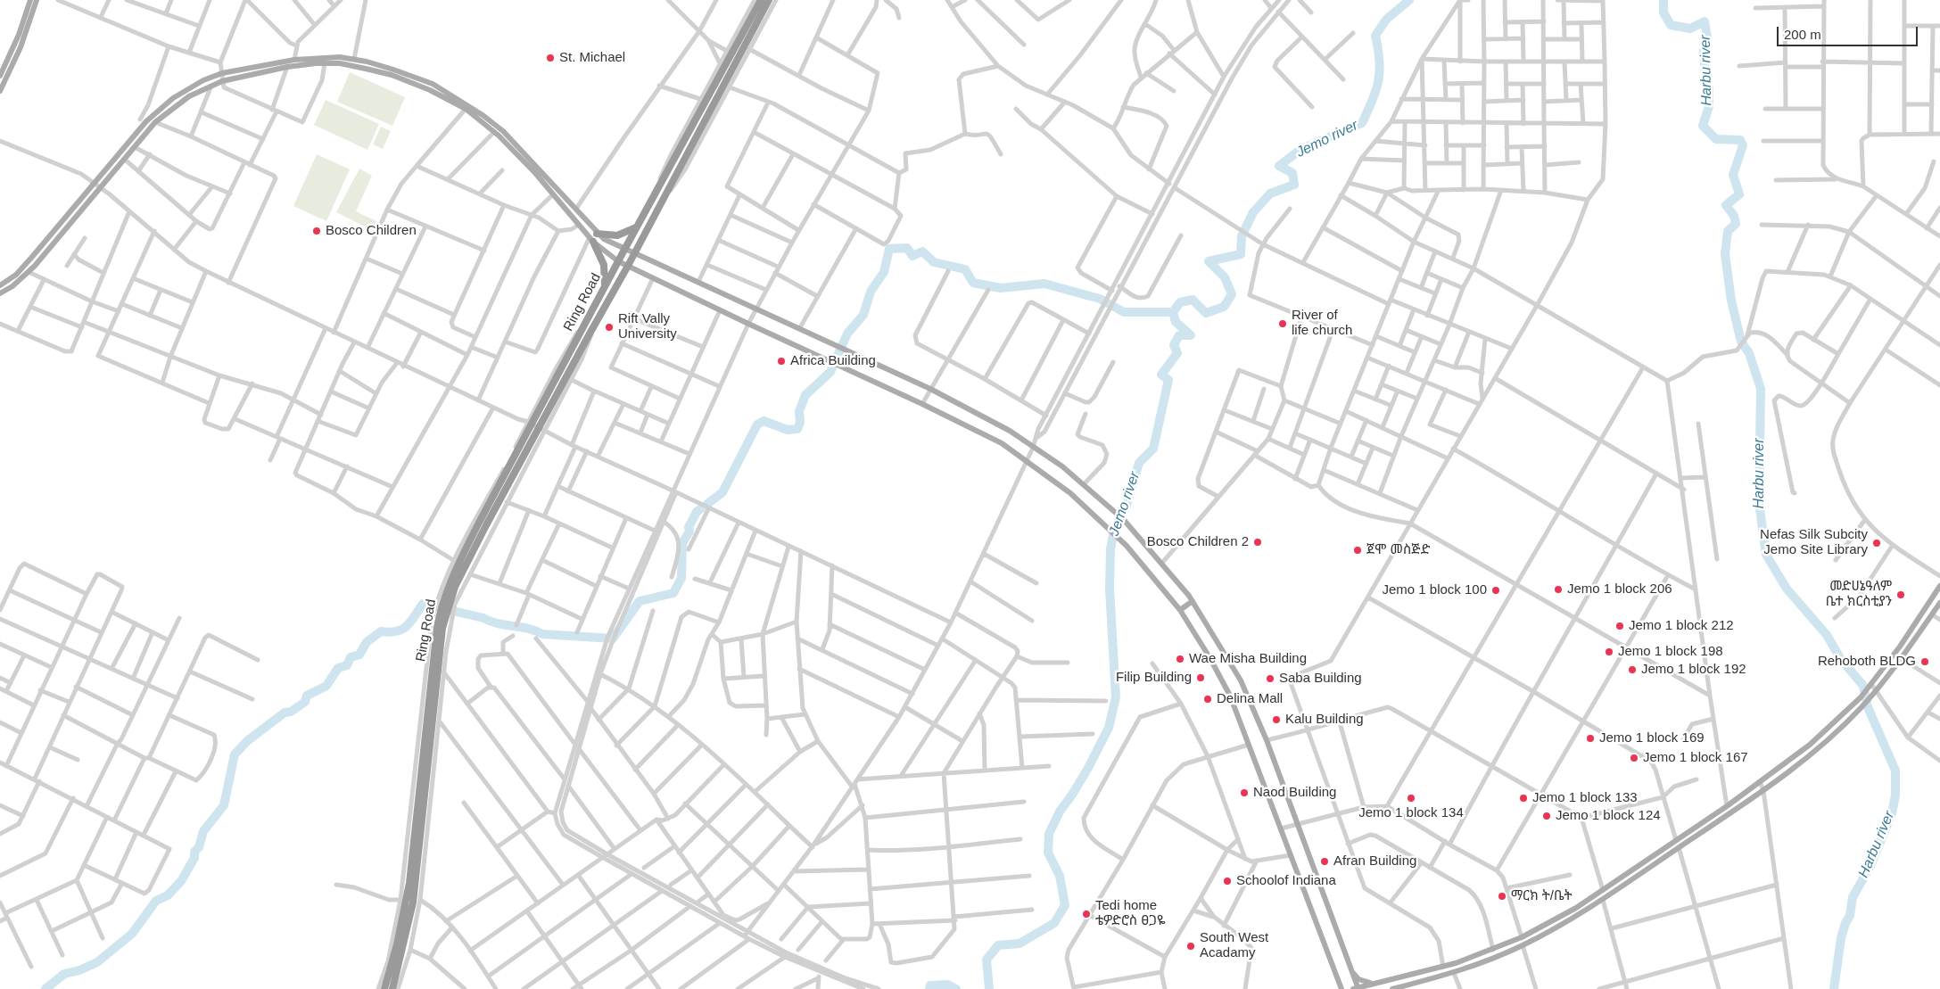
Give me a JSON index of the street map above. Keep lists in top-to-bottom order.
{
  "streets": {
    "highway": ["Ring Road"]
  },
  "water": ["Harbu river", "Jemo river"],
  "places": [
    "St. Michael",
    "Bosco Children",
    "River of life church",
    "Rift Vally University",
    "Africa Building",
    "Bosco Children 2",
    "Nefas Silk Subcity Jemo Site Library",
    "ጀሞ መስጅድ",
    "Jemo 1 block 206",
    "Jemo 1 block 100",
    "መድሀኔዓለም ቤተ ክርስቲያን",
    "Jemo 1 block 212",
    "Jemo 1 block 198",
    "Wae Misha Building",
    "Rehoboth BLDG",
    "Jemo 1 block 192",
    "Filip Building",
    "Saba Building",
    "Delina Mall",
    "Kalu Building",
    "Jemo 1 block 169",
    "Jemo 1 block 167",
    "Naod Building",
    "Jemo 1 block 134",
    "Jemo 1 block 133",
    "Jemo 1 block 124",
    "Afran Building",
    "Schoolof Indiana",
    "ማርክ ት/ቤት",
    "Tedi home ቴዎድሮስ ፀጋዬ",
    "South West Acadamy"
  ],
  "scale_bar": "200 m"
}
